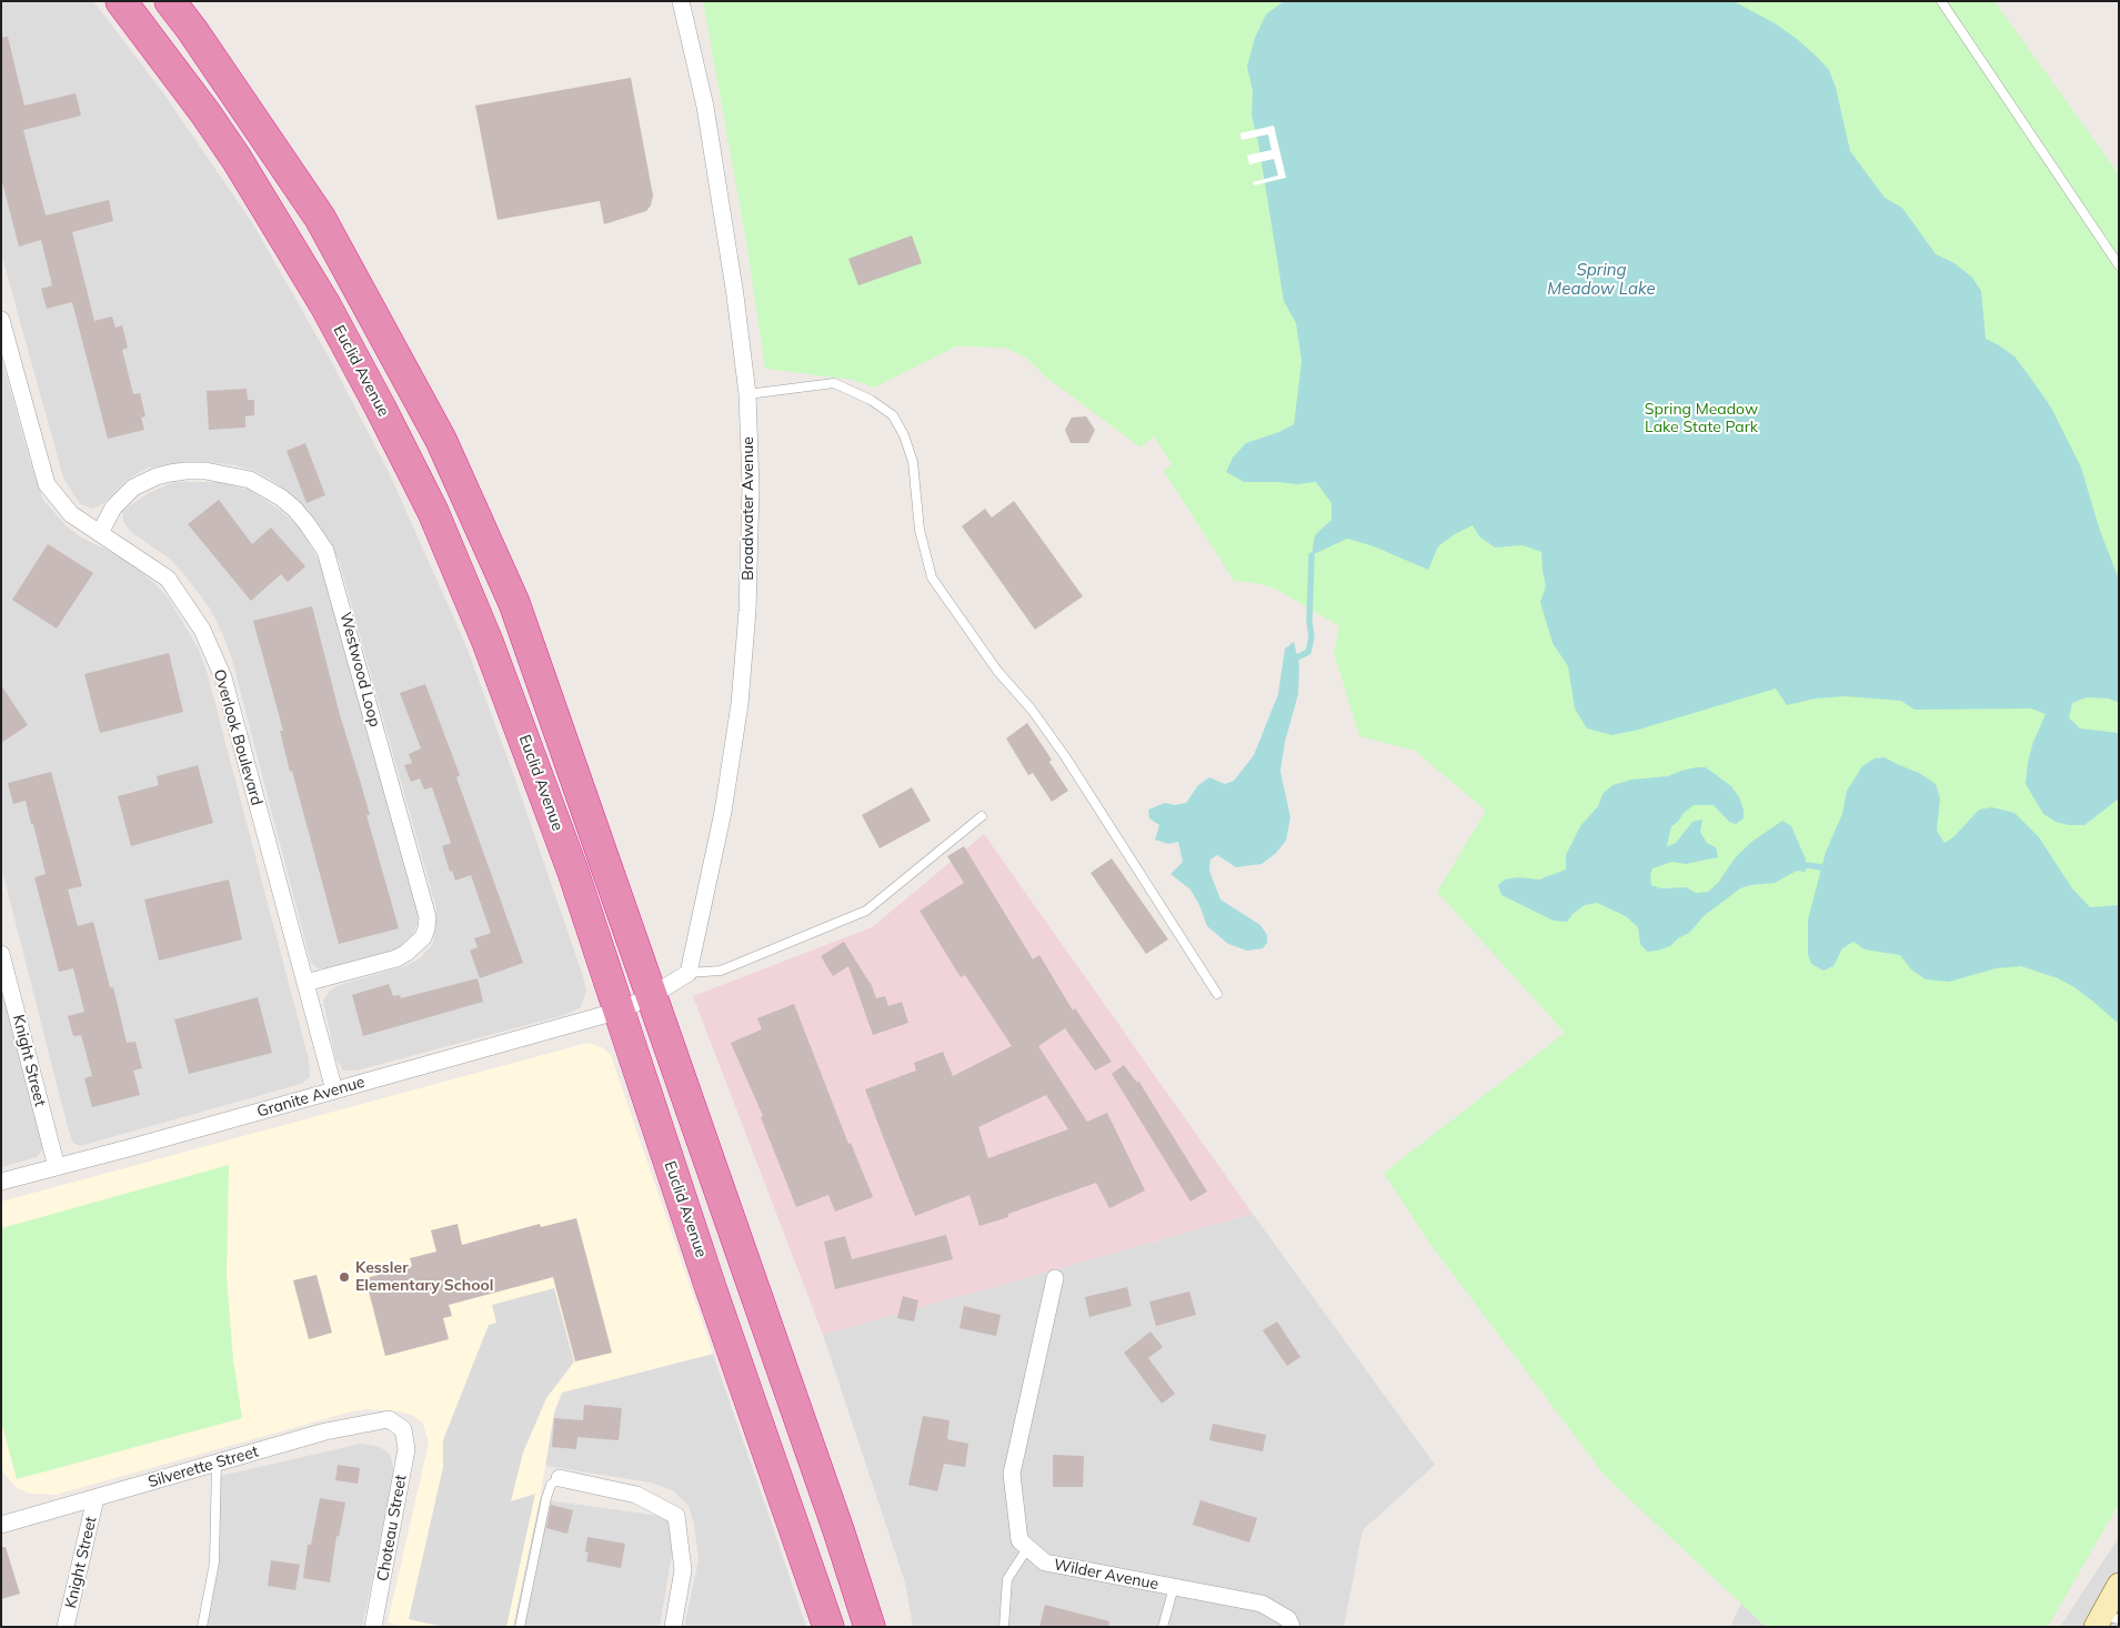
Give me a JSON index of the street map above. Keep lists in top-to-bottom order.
{
  "streets": {
    "highway": ["Euclid Avenue"],
    "street": [
      "Broadwater Avenue",
      "Westwood Loop",
      "Overlook Boulevard",
      "Knight Street",
      "Granite Avenue",
      "Silverette Street",
      "Choteau Street",
      "Wilder Avenue"
    ]
  },
  "crossings": [
    ["Euclid Avenue", "Granite Avenue"],
    ["Westwood Loop", "Overlook Boulevard"],
    ["Overlook Boulevard", "Granite Avenue"],
    ["Knight Street", "Granite Avenue"],
    ["Knight Street", "Silverette Street"],
    ["Silverette Street", "Choteau Street"]
  ],
  "water": ["Spring Meadow Lake"],
  "parks": ["Spring Meadow Lake State Park"],
  "places": ["Kessler Elementary School"]
}
